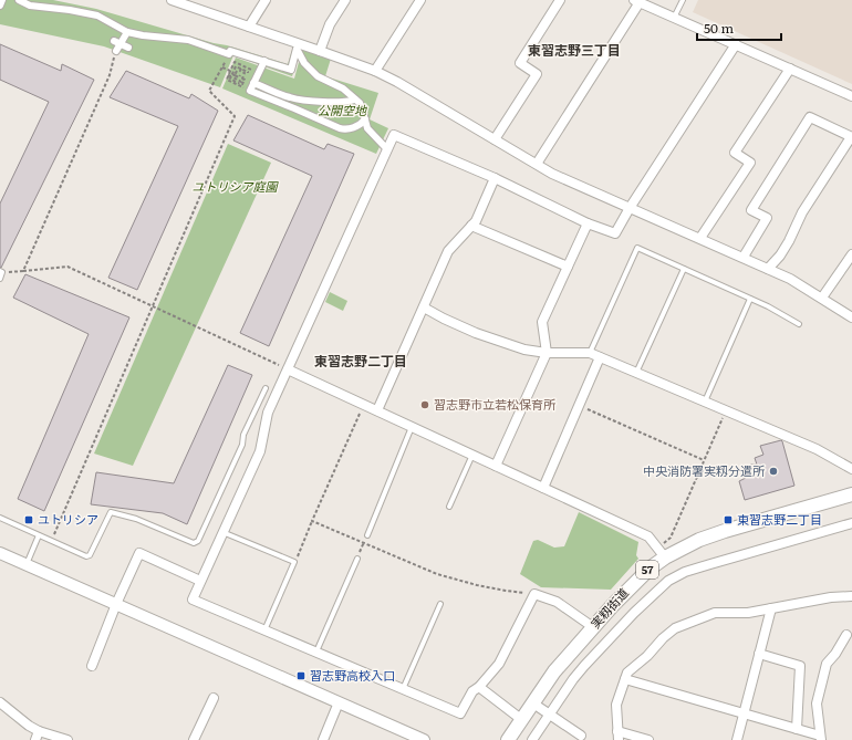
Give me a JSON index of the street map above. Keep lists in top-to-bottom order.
{
  "streets": {
    "main road": ["57", "実籾街道"]
  },
  "districts": ["東習志野三丁目", "東習志野二丁目"],
  "parks": ["公開空地", "ユトリシア庭園"],
  "places": {
    "other": ["習志野市立若松保育所", "中央消防署実籾分遣所"],
    "transit": ["ユトリシア", "東習志野二丁目", "習志野高校入口"]
  },
  "scale_bar": "50 m"
}
